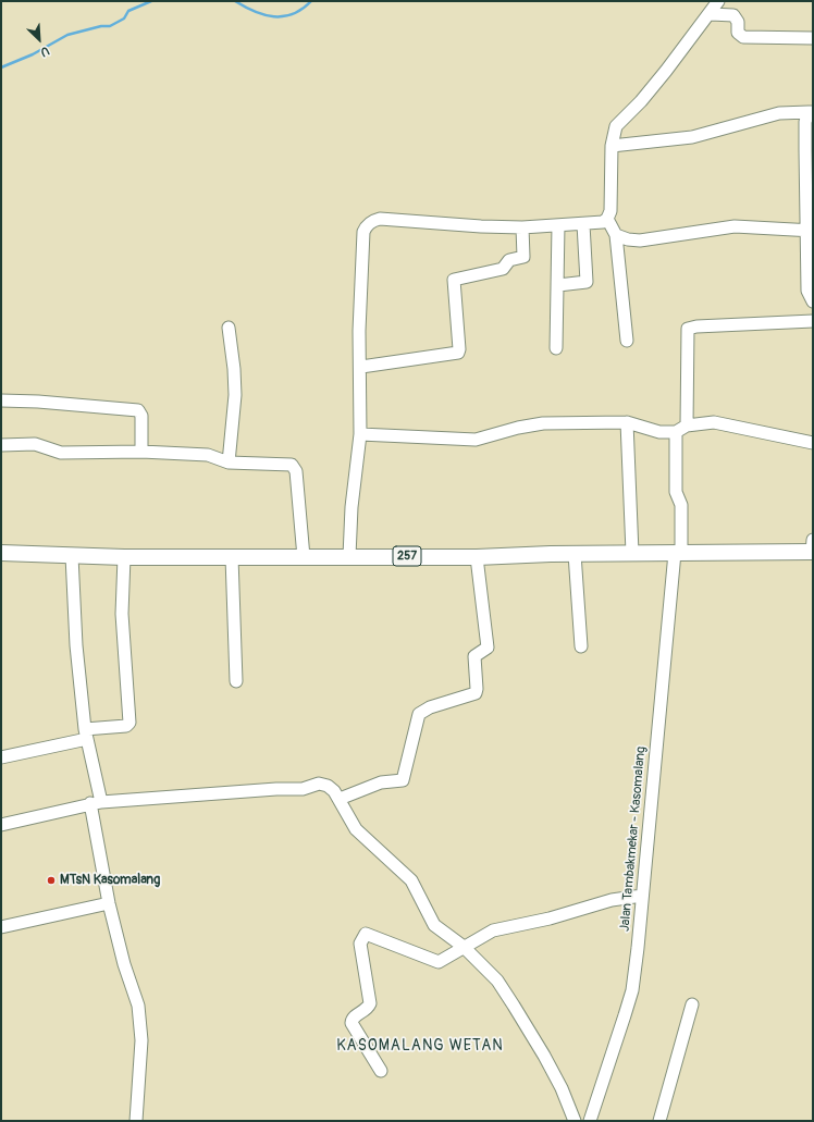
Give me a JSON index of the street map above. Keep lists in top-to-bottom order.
{
  "streets": {
    "main road": ["257"],
    "street": ["Jalan Tambakmekar - Kasomalang"]
  },
  "crossings": [
    ["257", "Jalan Tambakmekar - Kasomalang"]
  ],
  "districts": ["KASOMALANG WETAN"],
  "places": ["MTsN Kasomalang"],
  "north": "bottom right"
}
